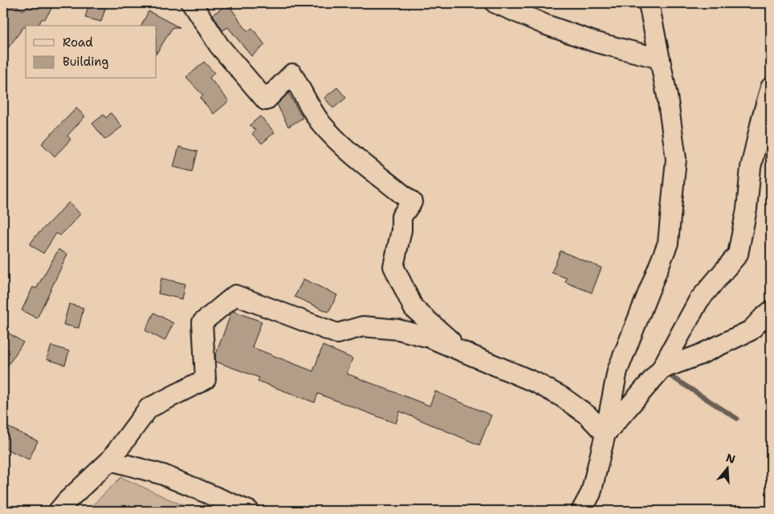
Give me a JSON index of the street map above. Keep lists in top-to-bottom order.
{
  "legend": ["Road", "Building"],
  "north": "top"
}
